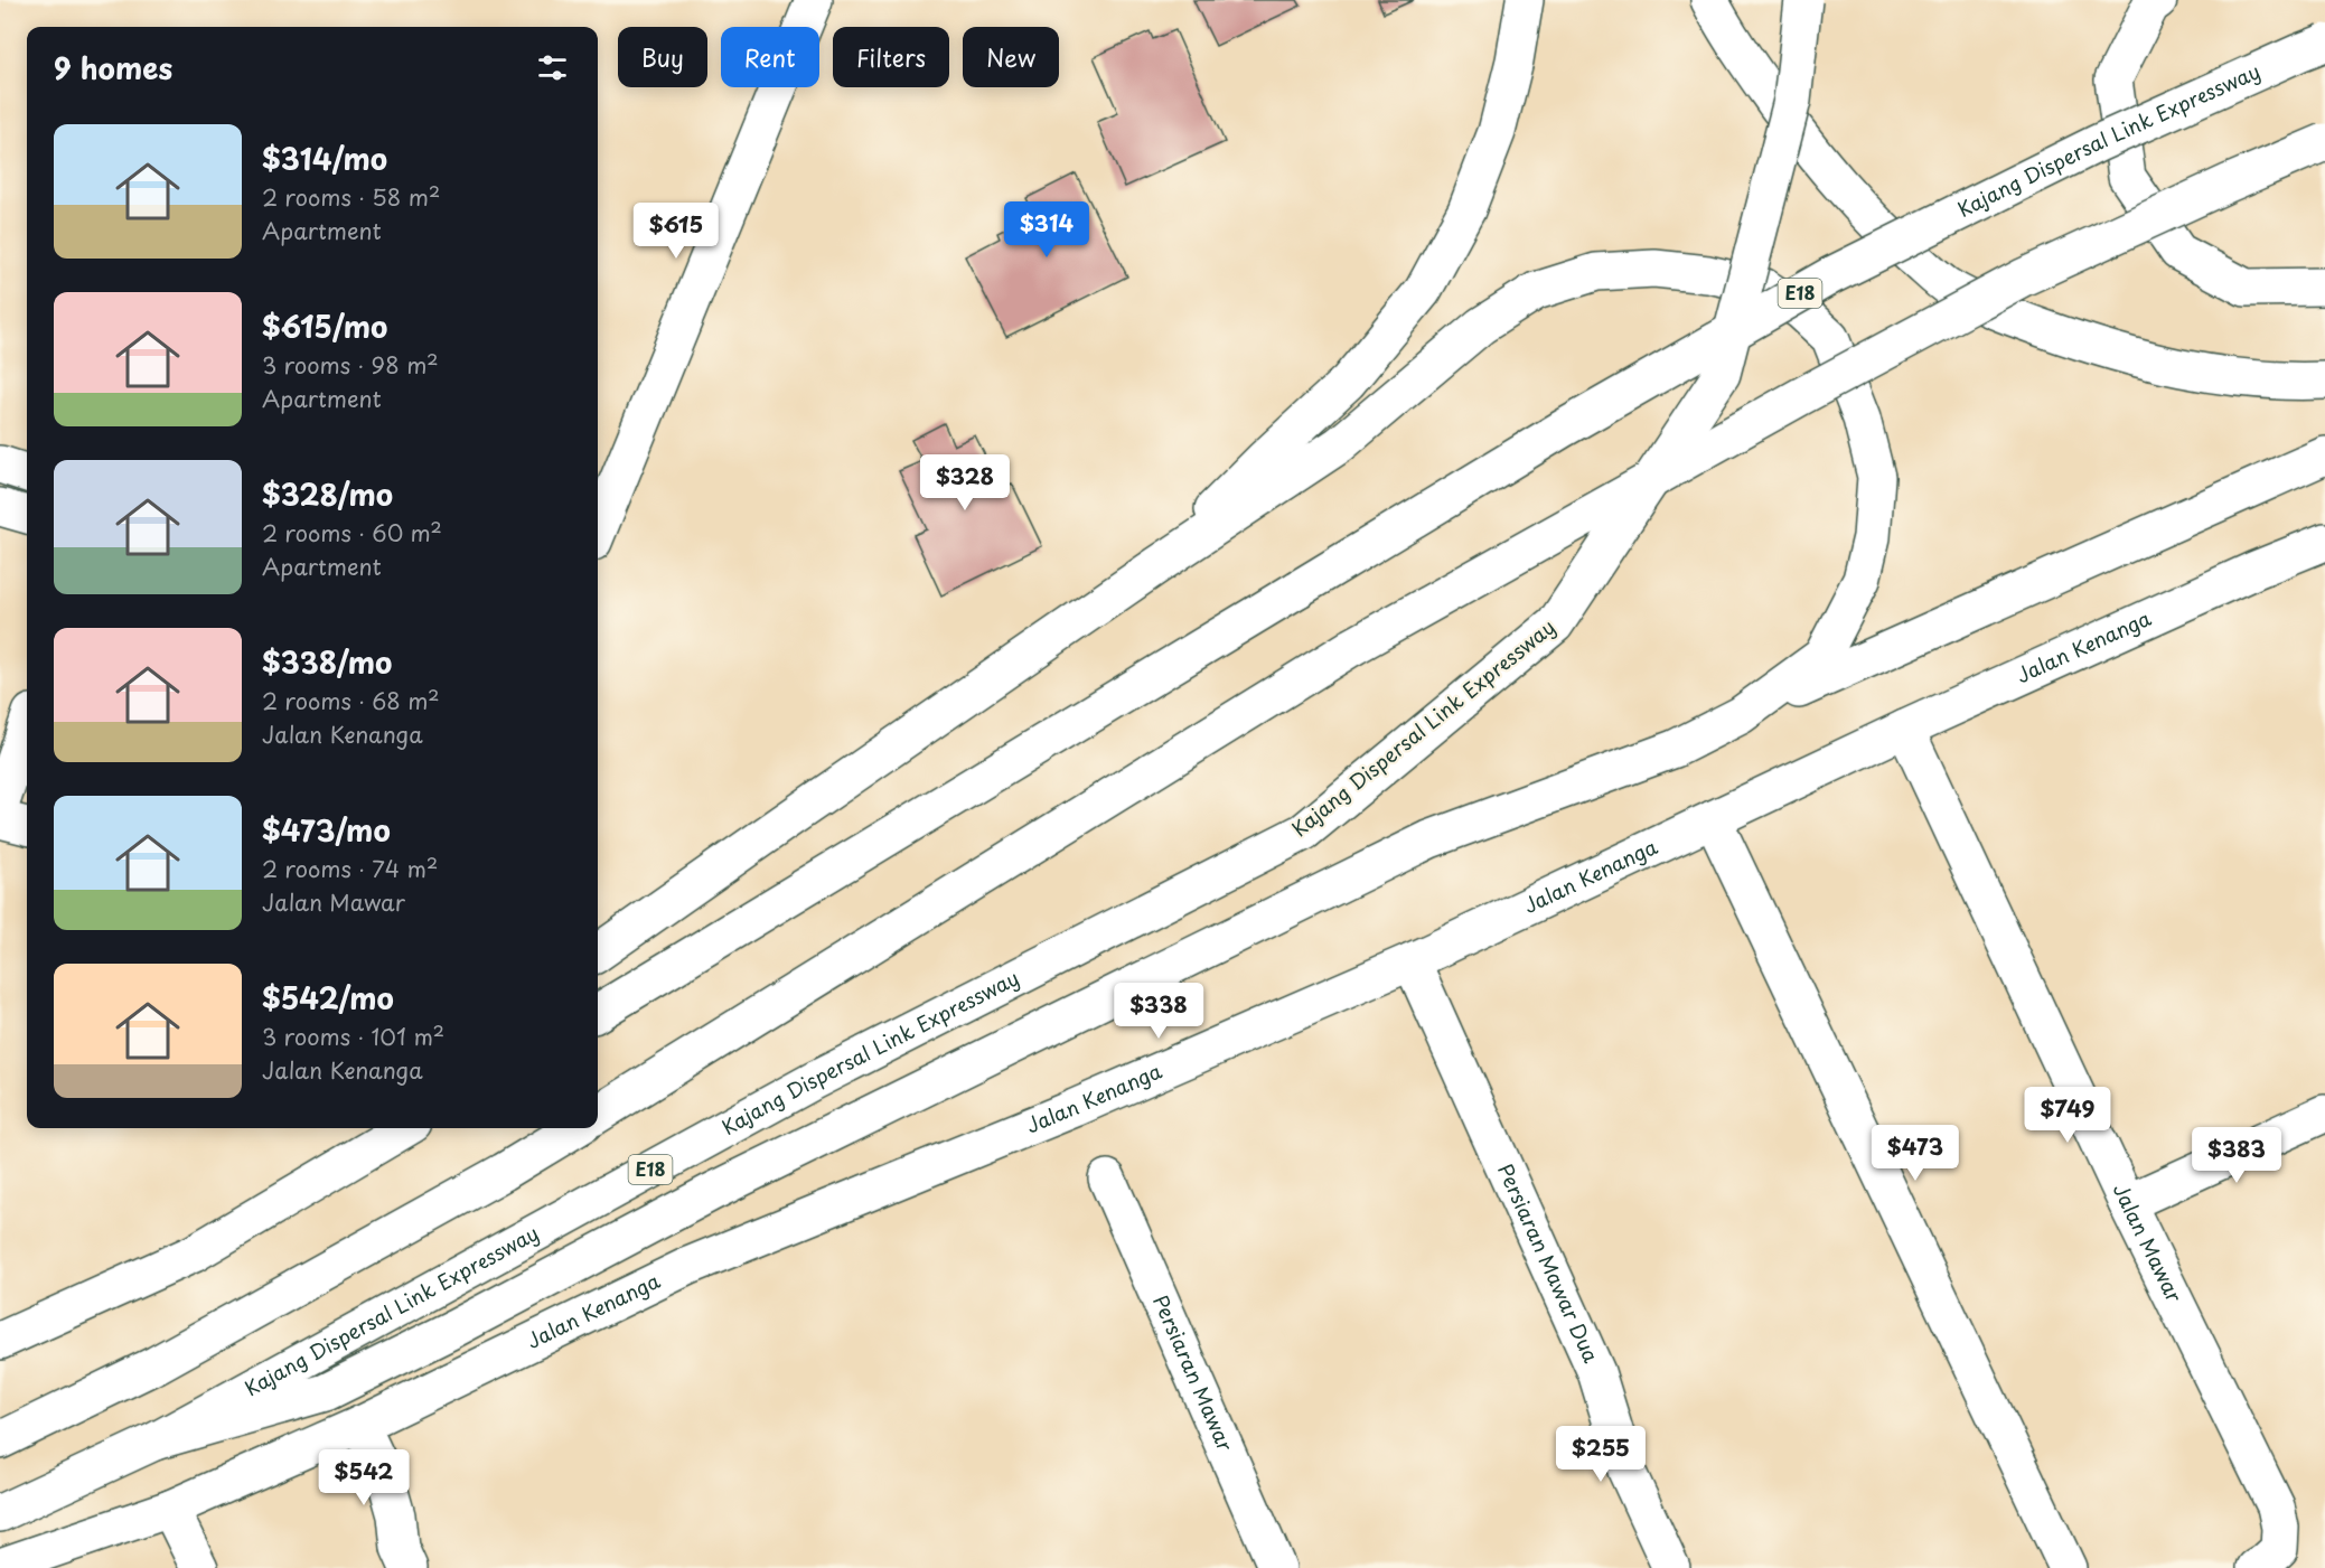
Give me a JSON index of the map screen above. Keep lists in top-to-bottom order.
{
  "streets": {
    "main road": [
      "Kajang Dispersal Link Expressway",
      "E18",
      "Jalan Kenanga",
      "Jalan Mawar",
      "Persiaran Mawar Dua",
      "Persiaran Mawar"
    ]
  },
  "crossings": [
    ["Jalan Kenanga", "Jalan Mawar"],
    ["Jalan Kenanga", "Persiaran Mawar Dua"]
  ],
  "page": {
    "chip": [
      "Buy",
      "Rent",
      "Filters",
      "New"
    ],
    "heading": "9 homes",
    "list": [
      {
        "name": "$314/mo",
        "note": "2 rooms · 58 m² · Apartment"
      },
      {
        "name": "$615/mo",
        "note": "3 rooms · 98 m² · Apartment"
      },
      {
        "name": "$328/mo",
        "note": "2 rooms · 60 m² · Apartment"
      },
      {
        "name": "$338/mo",
        "note": "2 rooms · 68 m² · Jalan Kenanga"
      },
      {
        "name": "$473/mo",
        "note": "2 rooms · 74 m² · Jalan Mawar"
      },
      {
        "name": "$542/mo",
        "note": "3 rooms · 101 m² · Jalan Kenanga"
      }
    ],
    "price": [
      "$314",
      "$615",
      "$328",
      "$338",
      "$749",
      "$473",
      "$383",
      "$255",
      "$542"
    ]
  }
}
